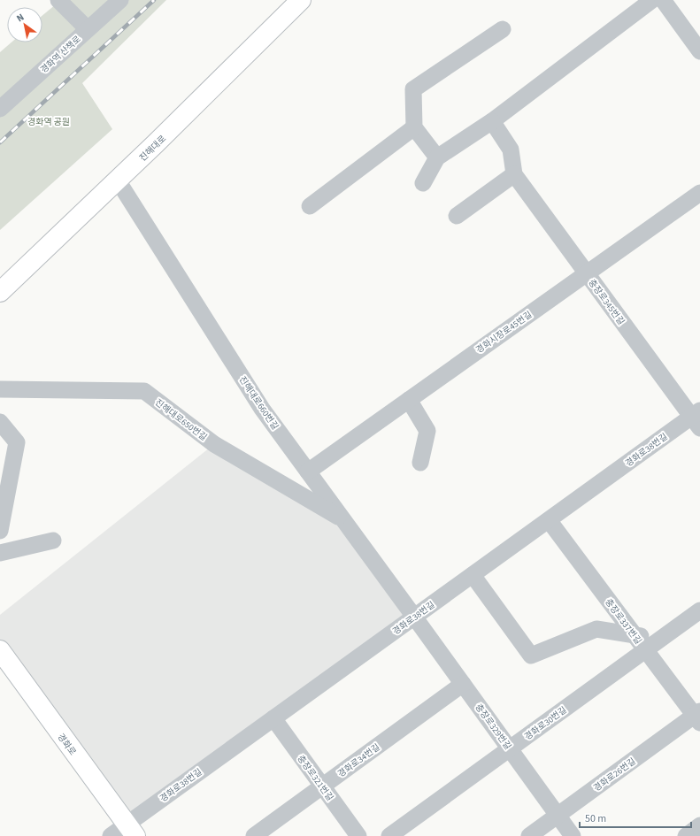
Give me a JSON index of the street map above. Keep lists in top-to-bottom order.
{
  "streets": {
    "main road": ["진해대로", "경화로"],
    "street": [
      "경화역 산책로",
      "충장로345번길",
      "경화시장로45번길",
      "진해대로660번길",
      "진해대로650번길",
      "경화로38번길",
      "충장로337번길",
      "경화로30번길",
      "충장로329번길",
      "경화로34번길",
      "경화로26번길",
      "충장로321번길"
    ]
  },
  "crossings": [
    ["진해대로", "진해대로660번길"],
    ["충장로345번길", "경화시장로45번길"],
    ["충장로345번길", "경화로38번길"],
    ["경화시장로45번길", "진해대로660번길"],
    ["진해대로660번길", "진해대로650번길"],
    ["진해대로660번길", "경화로38번길"],
    ["진해대로660번길", "충장로329번길"],
    ["경화로38번길", "충장로337번길"],
    ["경화로38번길", "충장로329번길"],
    ["경화로38번길", "경화로"],
    ["경화로38번길", "충장로321번길"],
    ["충장로337번길", "경화로30번길"],
    ["충장로337번길", "경화로26번길"],
    ["경화로30번길", "충장로329번길"],
    ["충장로329번길", "경화로34번길"],
    ["충장로329번길", "경화로26번길"],
    ["경화로34번길", "충장로321번길"]
  ],
  "parks": ["경화역 공원"],
  "scale_bar": "50 m",
  "north": "top left"
}
